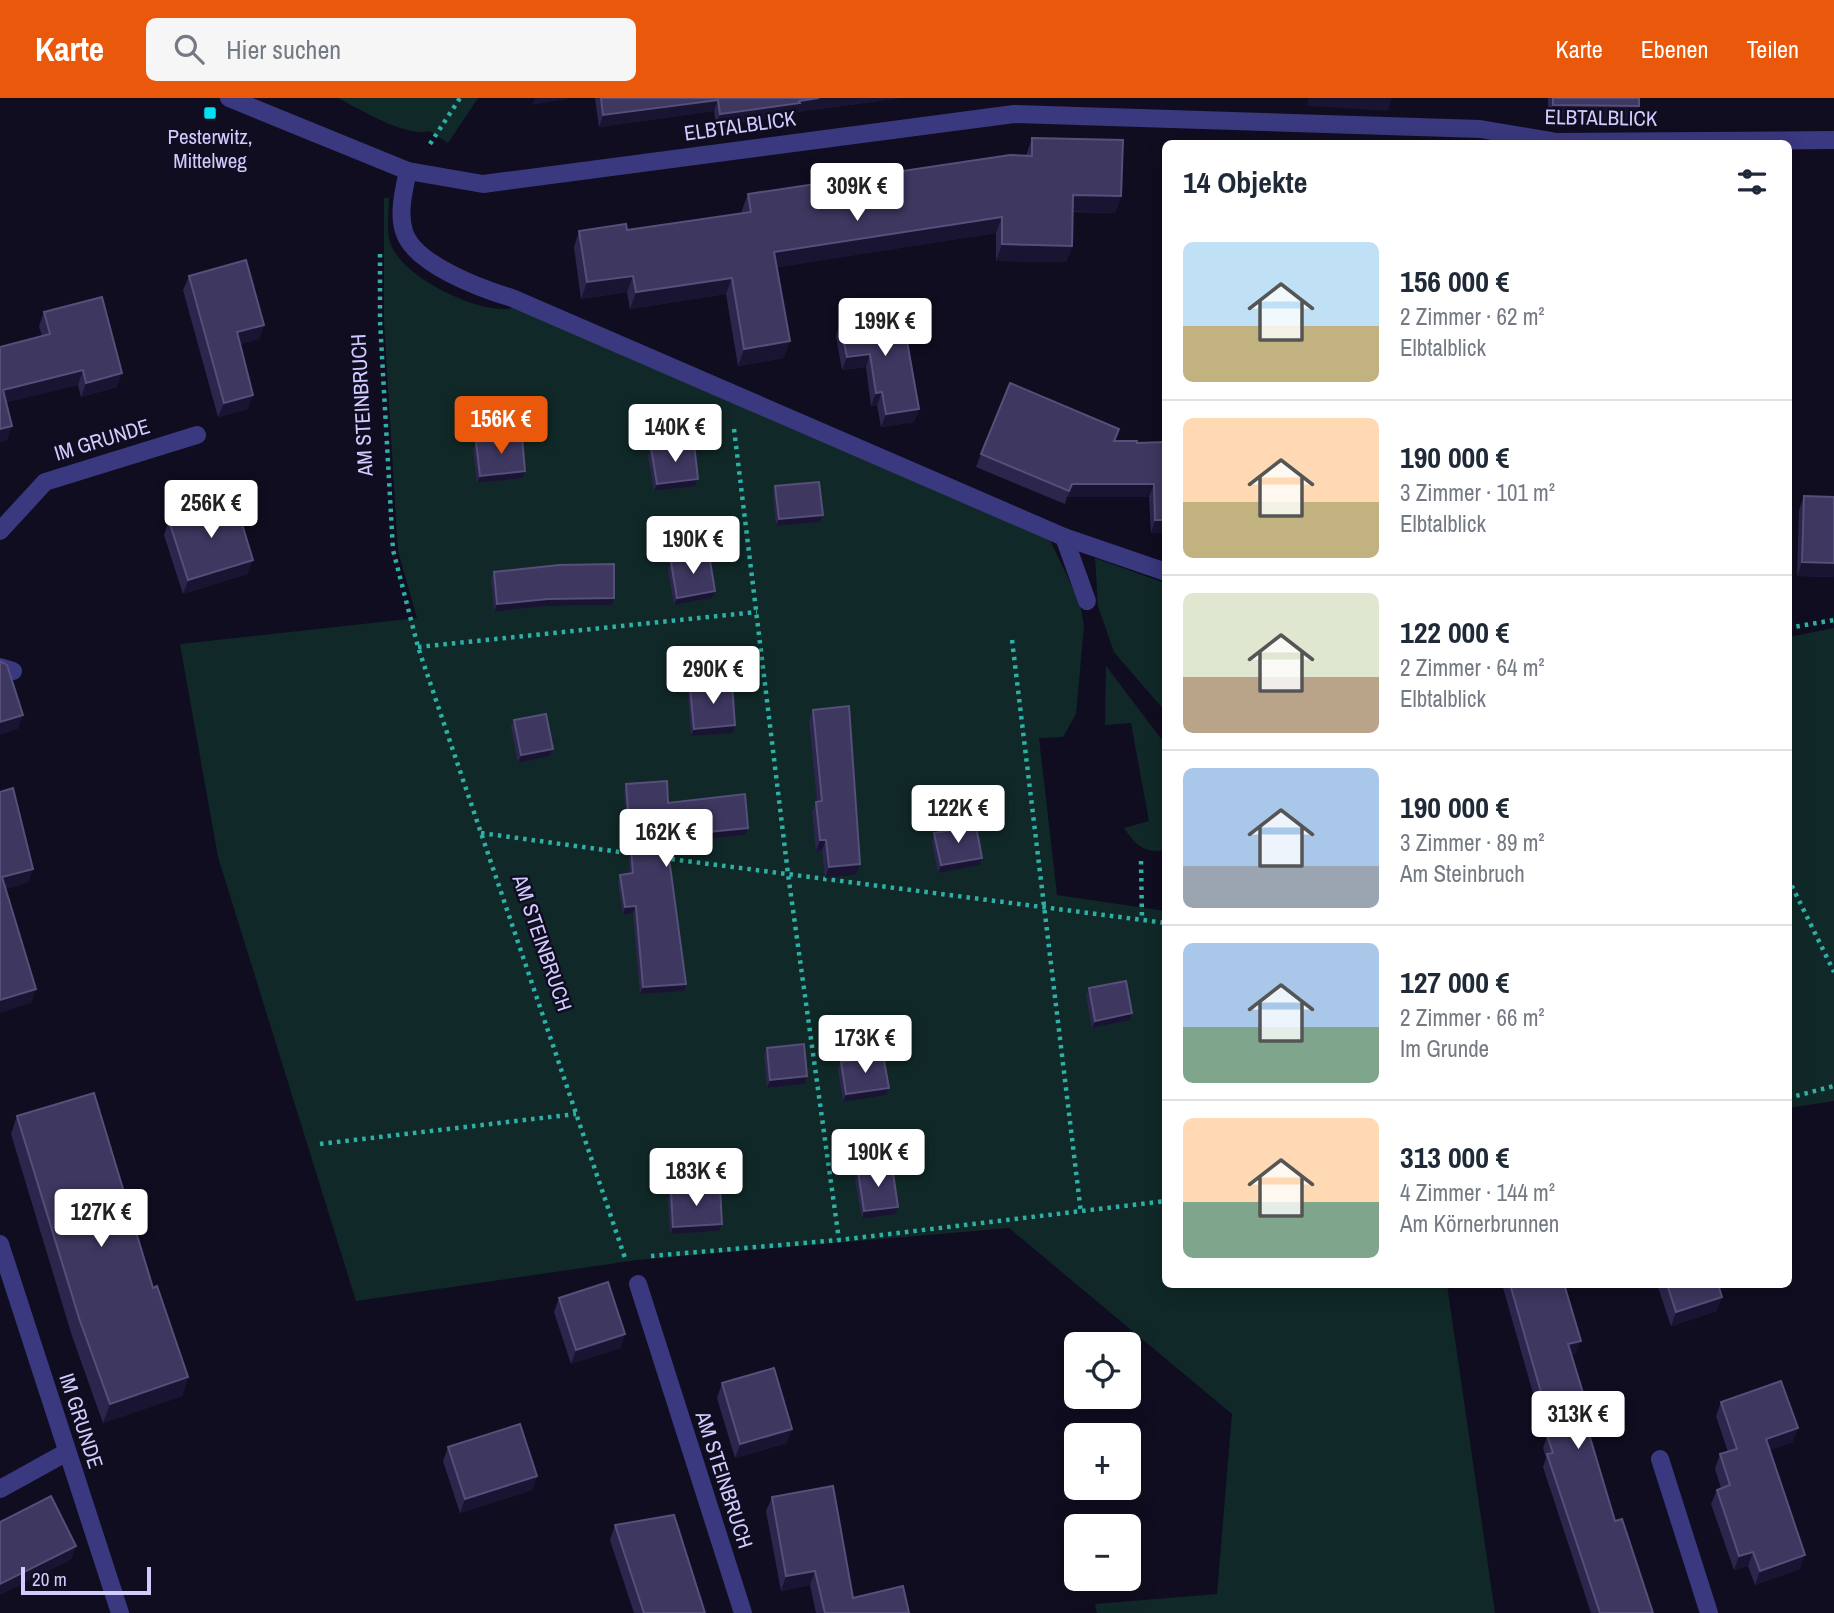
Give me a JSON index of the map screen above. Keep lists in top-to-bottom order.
{
  "streets": {
    "street": ["ELBTALBLICK", "AM STEINBRUCH", "IM GRUNDE"]
  },
  "places": {
    "transit": ["Pesterwitz, Mittelweg"]
  },
  "scale_bar": "20 m",
  "page": {
    "header": "Karte",
    "search": "Hier suchen",
    "nav": ["Karte", "Ebenen", "Teilen"],
    "heading": "14 Objekte",
    "price": [
      "309K €",
      "199K €",
      "156K €",
      "140K €",
      "256K €",
      "190K €",
      "290K €",
      "122K €",
      "162K €",
      "173K €",
      "190K €",
      "183K €",
      "127K €",
      "313K €"
    ],
    "list": [
      {
        "name": "156 000 €",
        "note": "2 Zimmer · 62 m² · Elbtalblick"
      },
      {
        "name": "190 000 €",
        "note": "3 Zimmer · 101 m² · Elbtalblick"
      },
      {
        "name": "122 000 €",
        "note": "2 Zimmer · 64 m² · Elbtalblick"
      },
      {
        "name": "190 000 €",
        "note": "3 Zimmer · 89 m² · Am Steinbruch"
      },
      {
        "name": "127 000 €",
        "note": "2 Zimmer · 66 m² · Im Grunde"
      },
      {
        "name": "313 000 €",
        "note": "4 Zimmer · 144 m² · Am Körnerbrunnen"
      }
    ],
    "map_buttons": ["+", "−"],
    "scale": "20 m"
  }
}
